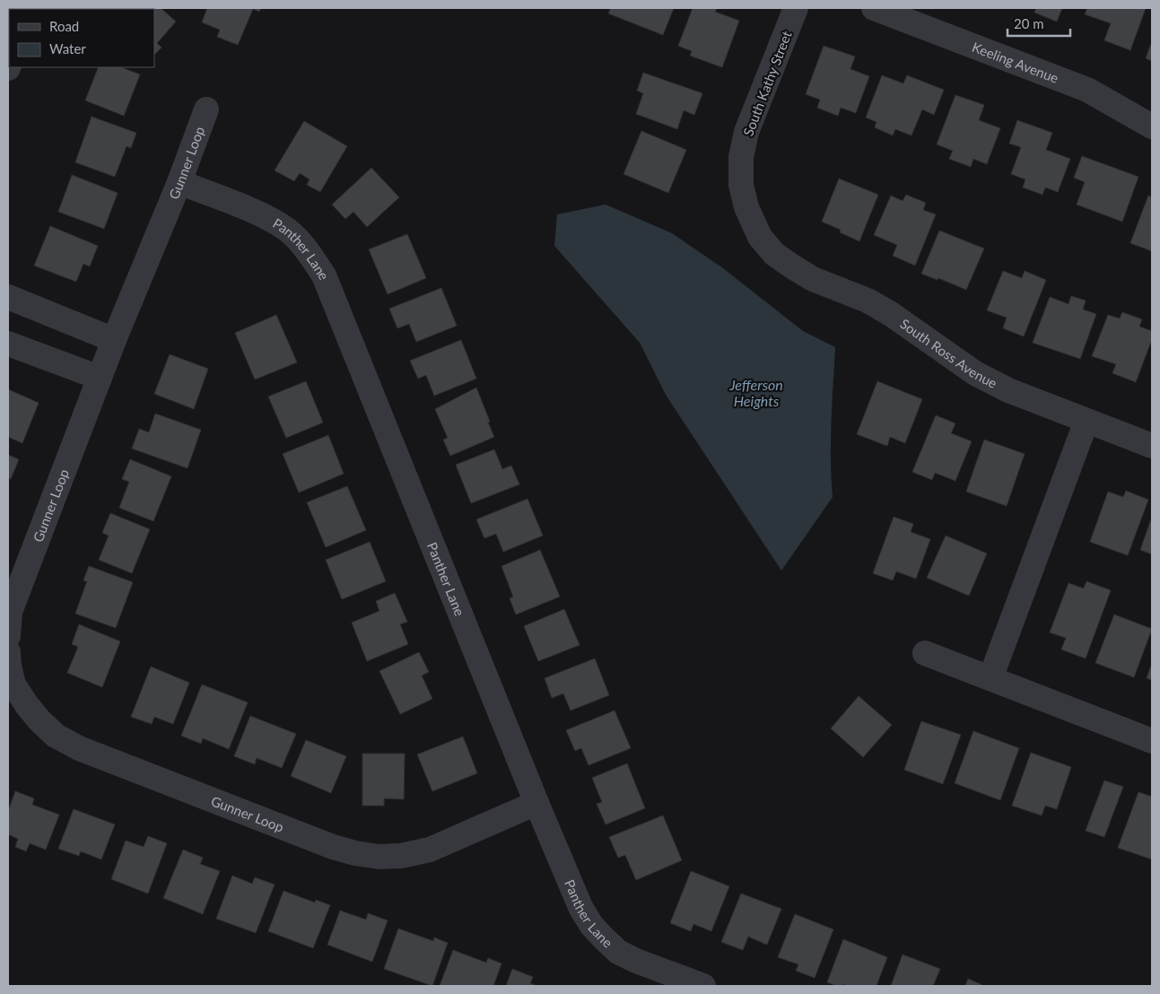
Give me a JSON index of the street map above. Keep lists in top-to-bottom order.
{
  "streets": {
    "street": [
      "Keeling Avenue",
      "South Kathy Street",
      "Gunner Loop",
      "Panther Lane",
      "South Ross Avenue"
    ]
  },
  "crossings": [
    ["South Kathy Street", "South Ross Avenue"],
    ["Gunner Loop", "Panther Lane"]
  ],
  "water": ["Jefferson Heights"],
  "legend": ["Road", "Water"],
  "scale_bar": "20 m"
}
